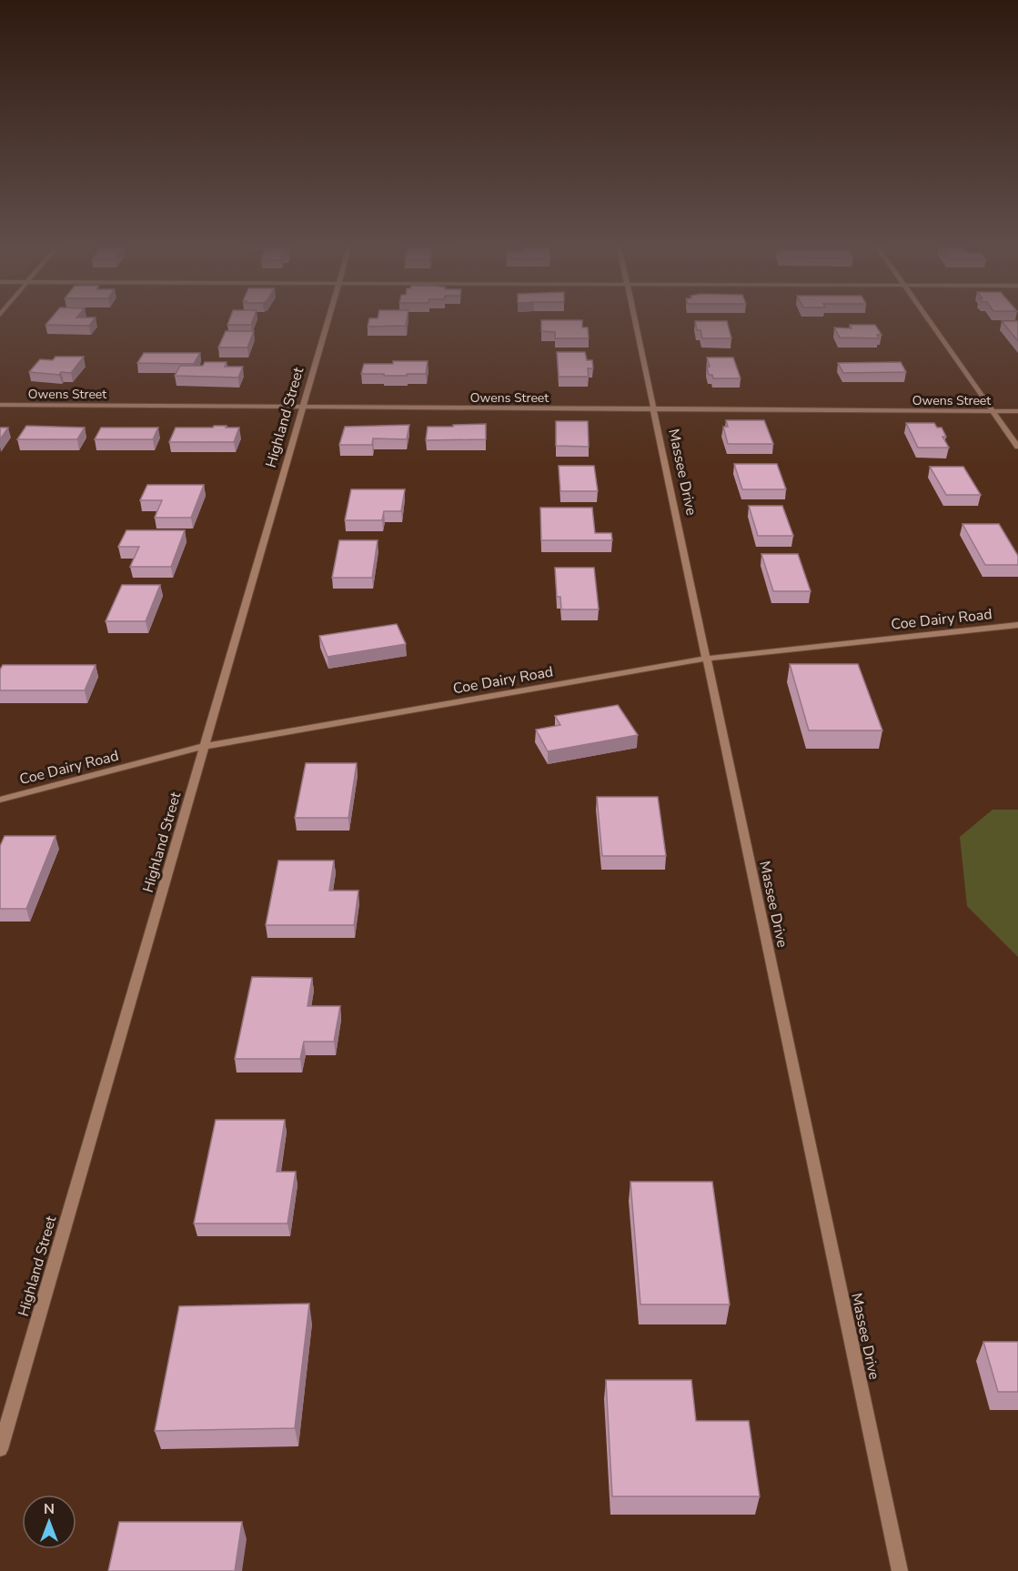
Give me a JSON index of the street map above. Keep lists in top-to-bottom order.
{
  "streets": {
    "street": [
      "Owens Street",
      "Highland Street",
      "Massee Drive",
      "Coe Dairy Road"
    ]
  },
  "crossings": [
    ["Owens Street", "Highland Street"],
    ["Owens Street", "Massee Drive"],
    ["Highland Street", "Coe Dairy Road"],
    ["Massee Drive", "Coe Dairy Road"]
  ],
  "north": "top"
}
